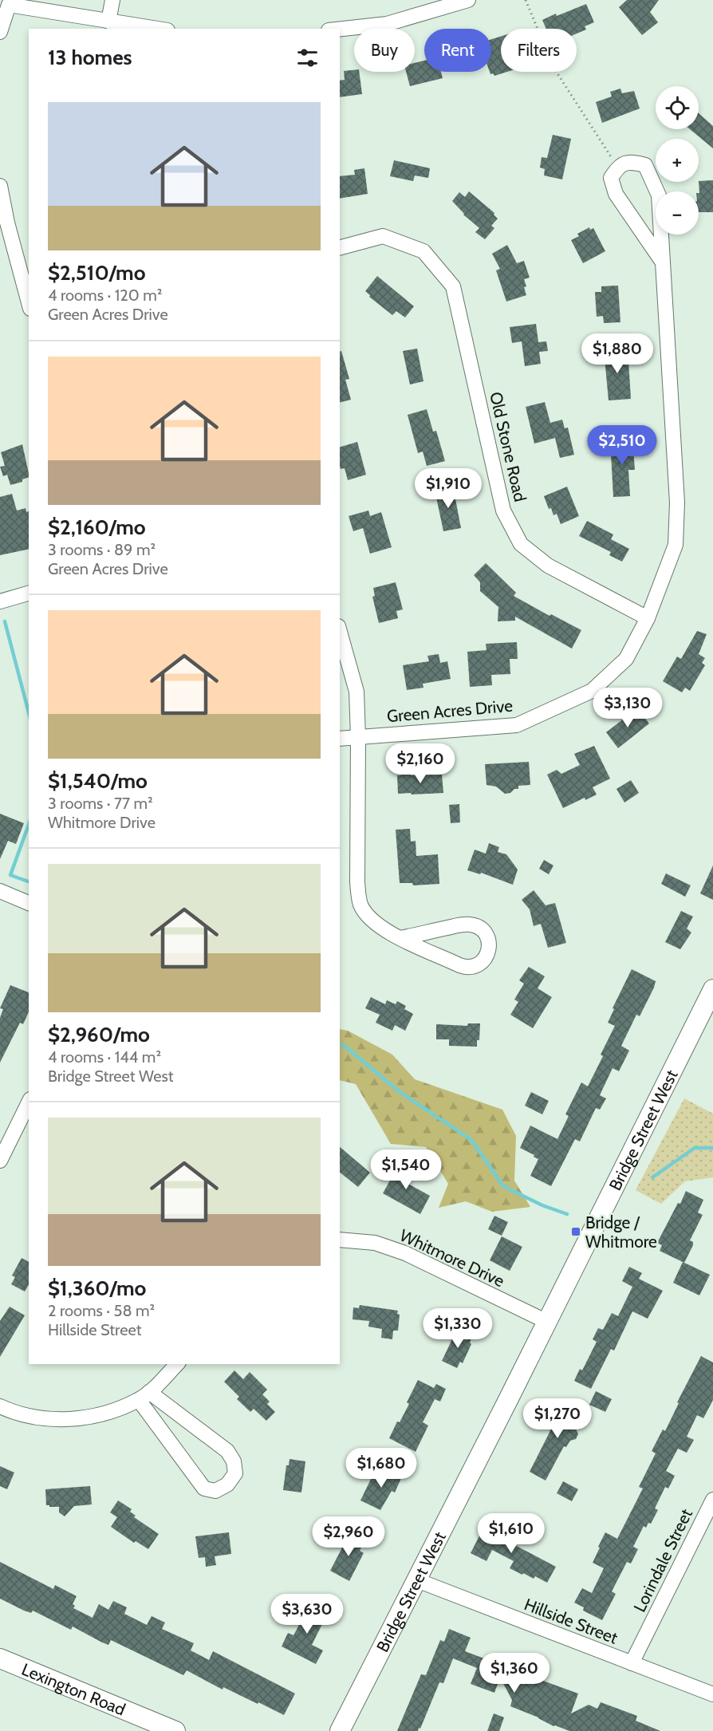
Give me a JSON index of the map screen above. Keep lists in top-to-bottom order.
{
  "streets": {
    "main road": ["Bridge Street West", "Lexington Road"],
    "street": [
      "Old Stone Road",
      "Green Acres Drive",
      "Whitmore Drive",
      "Lorindale Street",
      "Hillside Street"
    ]
  },
  "crossings": [
    ["Old Stone Road", "Green Acres Drive"],
    ["Bridge Street West", "Whitmore Drive"],
    ["Bridge Street West", "Hillside Street"],
    ["Lorindale Street", "Hillside Street"]
  ],
  "places": {
    "transit": ["Bridge / Whitmore"]
  },
  "page": {
    "chip": ["Buy", "Rent", "Filters"],
    "heading": "13 homes",
    "map_buttons": ["+", "−"],
    "list": [
      {
        "name": "$2,510/mo",
        "note": "4 rooms · 120 m² · Green Acres Drive"
      },
      {
        "name": "$2,160/mo",
        "note": "3 rooms · 89 m² · Green Acres Drive"
      },
      {
        "name": "$1,540/mo",
        "note": "3 rooms · 77 m² · Whitmore Drive"
      },
      {
        "name": "$2,960/mo",
        "note": "4 rooms · 144 m² · Bridge Street West"
      },
      {
        "name": "$1,360/mo",
        "note": "2 rooms · 58 m² · Hillside Street"
      }
    ],
    "price": [
      "$1,880",
      "$2,510",
      "$1,910",
      "$3,130",
      "$2,160",
      "$1,540",
      "$1,330",
      "$1,270",
      "$1,680",
      "$1,610",
      "$2,960",
      "$3,630",
      "$1,360"
    ]
  }
}
